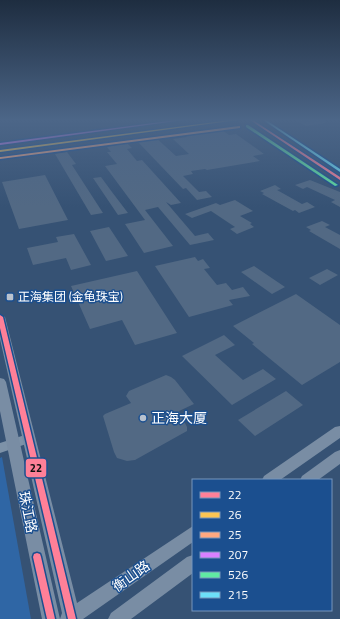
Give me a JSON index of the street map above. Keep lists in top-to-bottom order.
{
  "streets": {
    "main road": ["珠江路", "衡山路"]
  },
  "places": {
    "transit": ["正海集团 (金龟珠宝)"],
    "other": ["正海大厦"]
  },
  "lines": [
    "transit line 22",
    "transit line 26",
    "transit line 25",
    "transit line 526",
    "transit line 215"
  ],
  "legend": [
    "22",
    "26",
    "25",
    "207",
    "526",
    "215"
  ]
}
